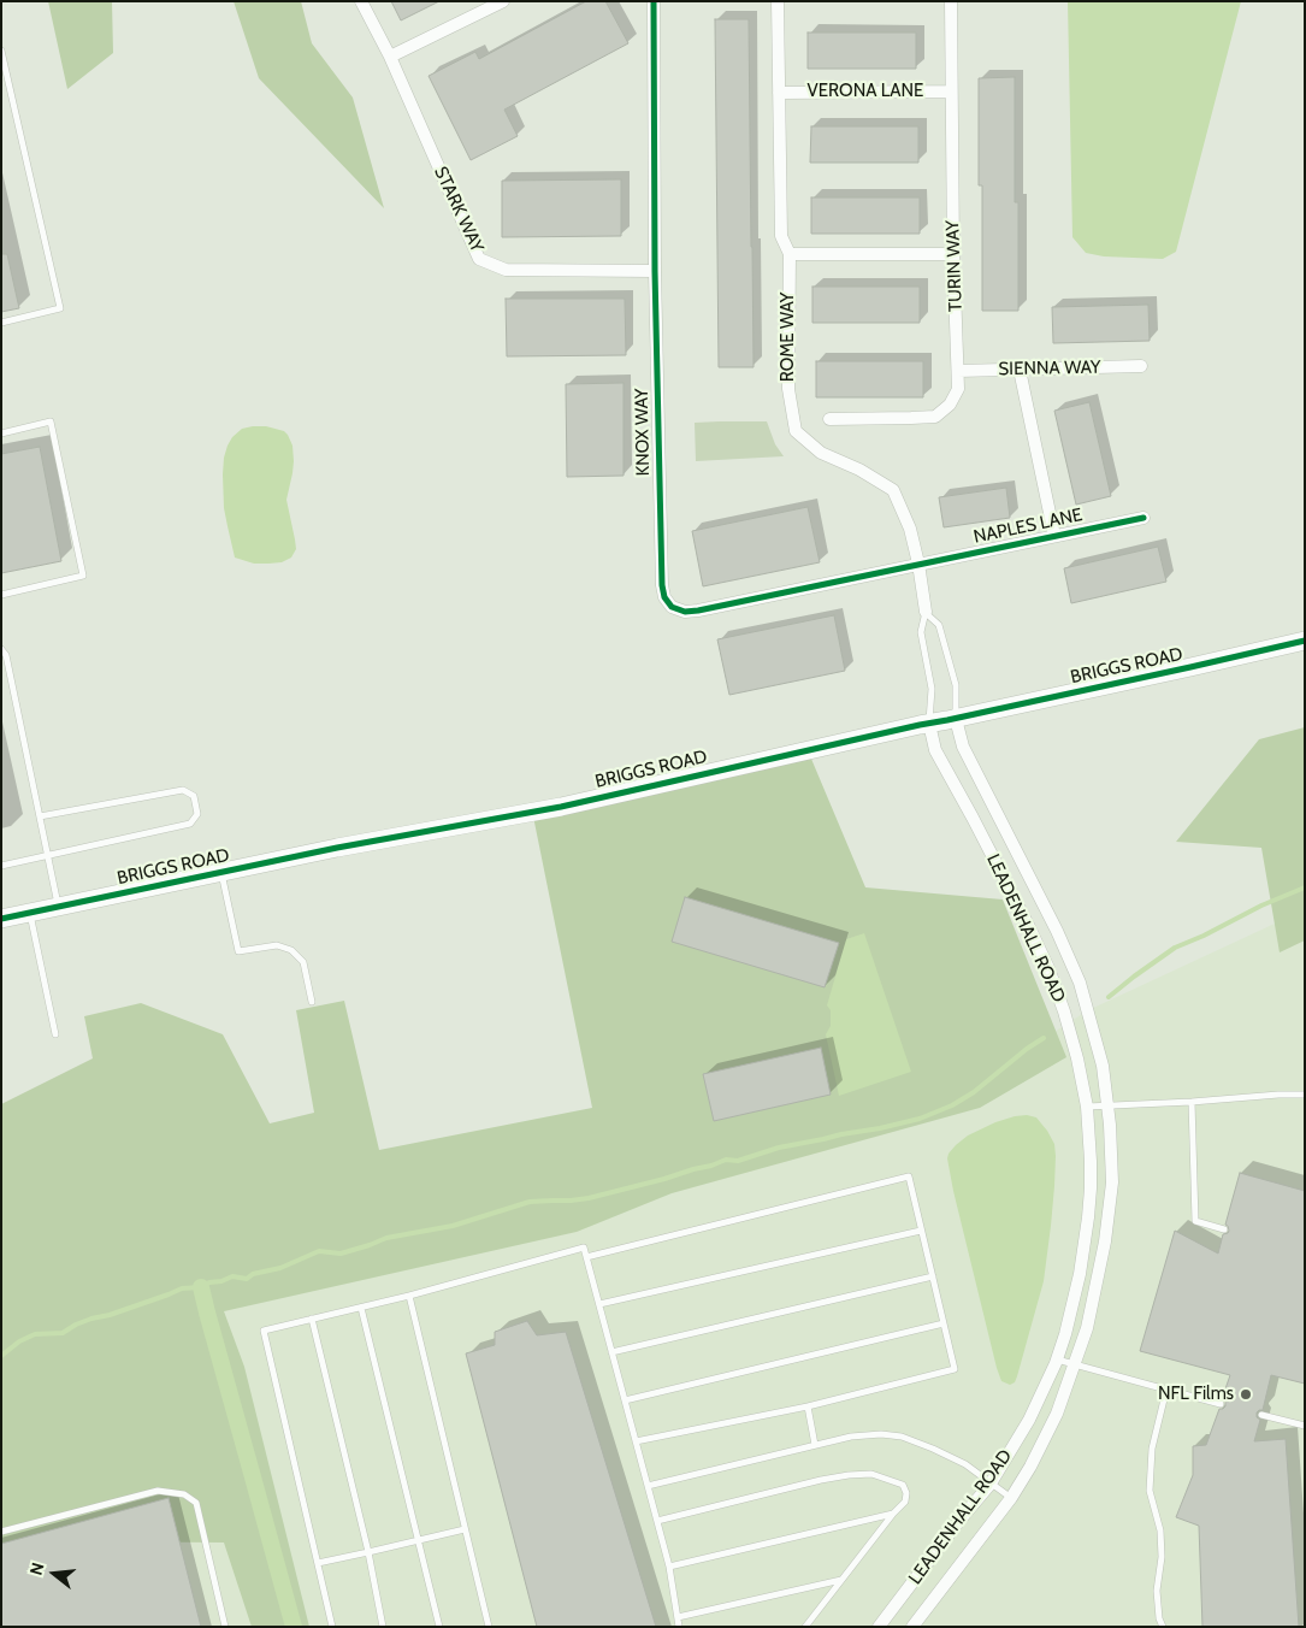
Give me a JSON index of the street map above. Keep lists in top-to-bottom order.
{
  "streets": {
    "street": [
      "VERONA LANE",
      "STARK WAY",
      "TURIN WAY",
      "ROME WAY",
      "SIENNA WAY",
      "KNOX WAY",
      "NAPLES LANE",
      "BRIGGS ROAD",
      "LEADENHALL ROAD"
    ]
  },
  "crossings": [
    ["VERONA LANE", "TURIN WAY"],
    ["VERONA LANE", "ROME WAY"],
    ["STARK WAY", "KNOX WAY"],
    ["TURIN WAY", "SIENNA WAY"],
    ["ROME WAY", "KNOX WAY"],
    ["ROME WAY", "NAPLES LANE"],
    ["KNOX WAY", "NAPLES LANE"],
    ["BRIGGS ROAD", "LEADENHALL ROAD"]
  ],
  "places": ["NFL Films"],
  "north": "left"
}
